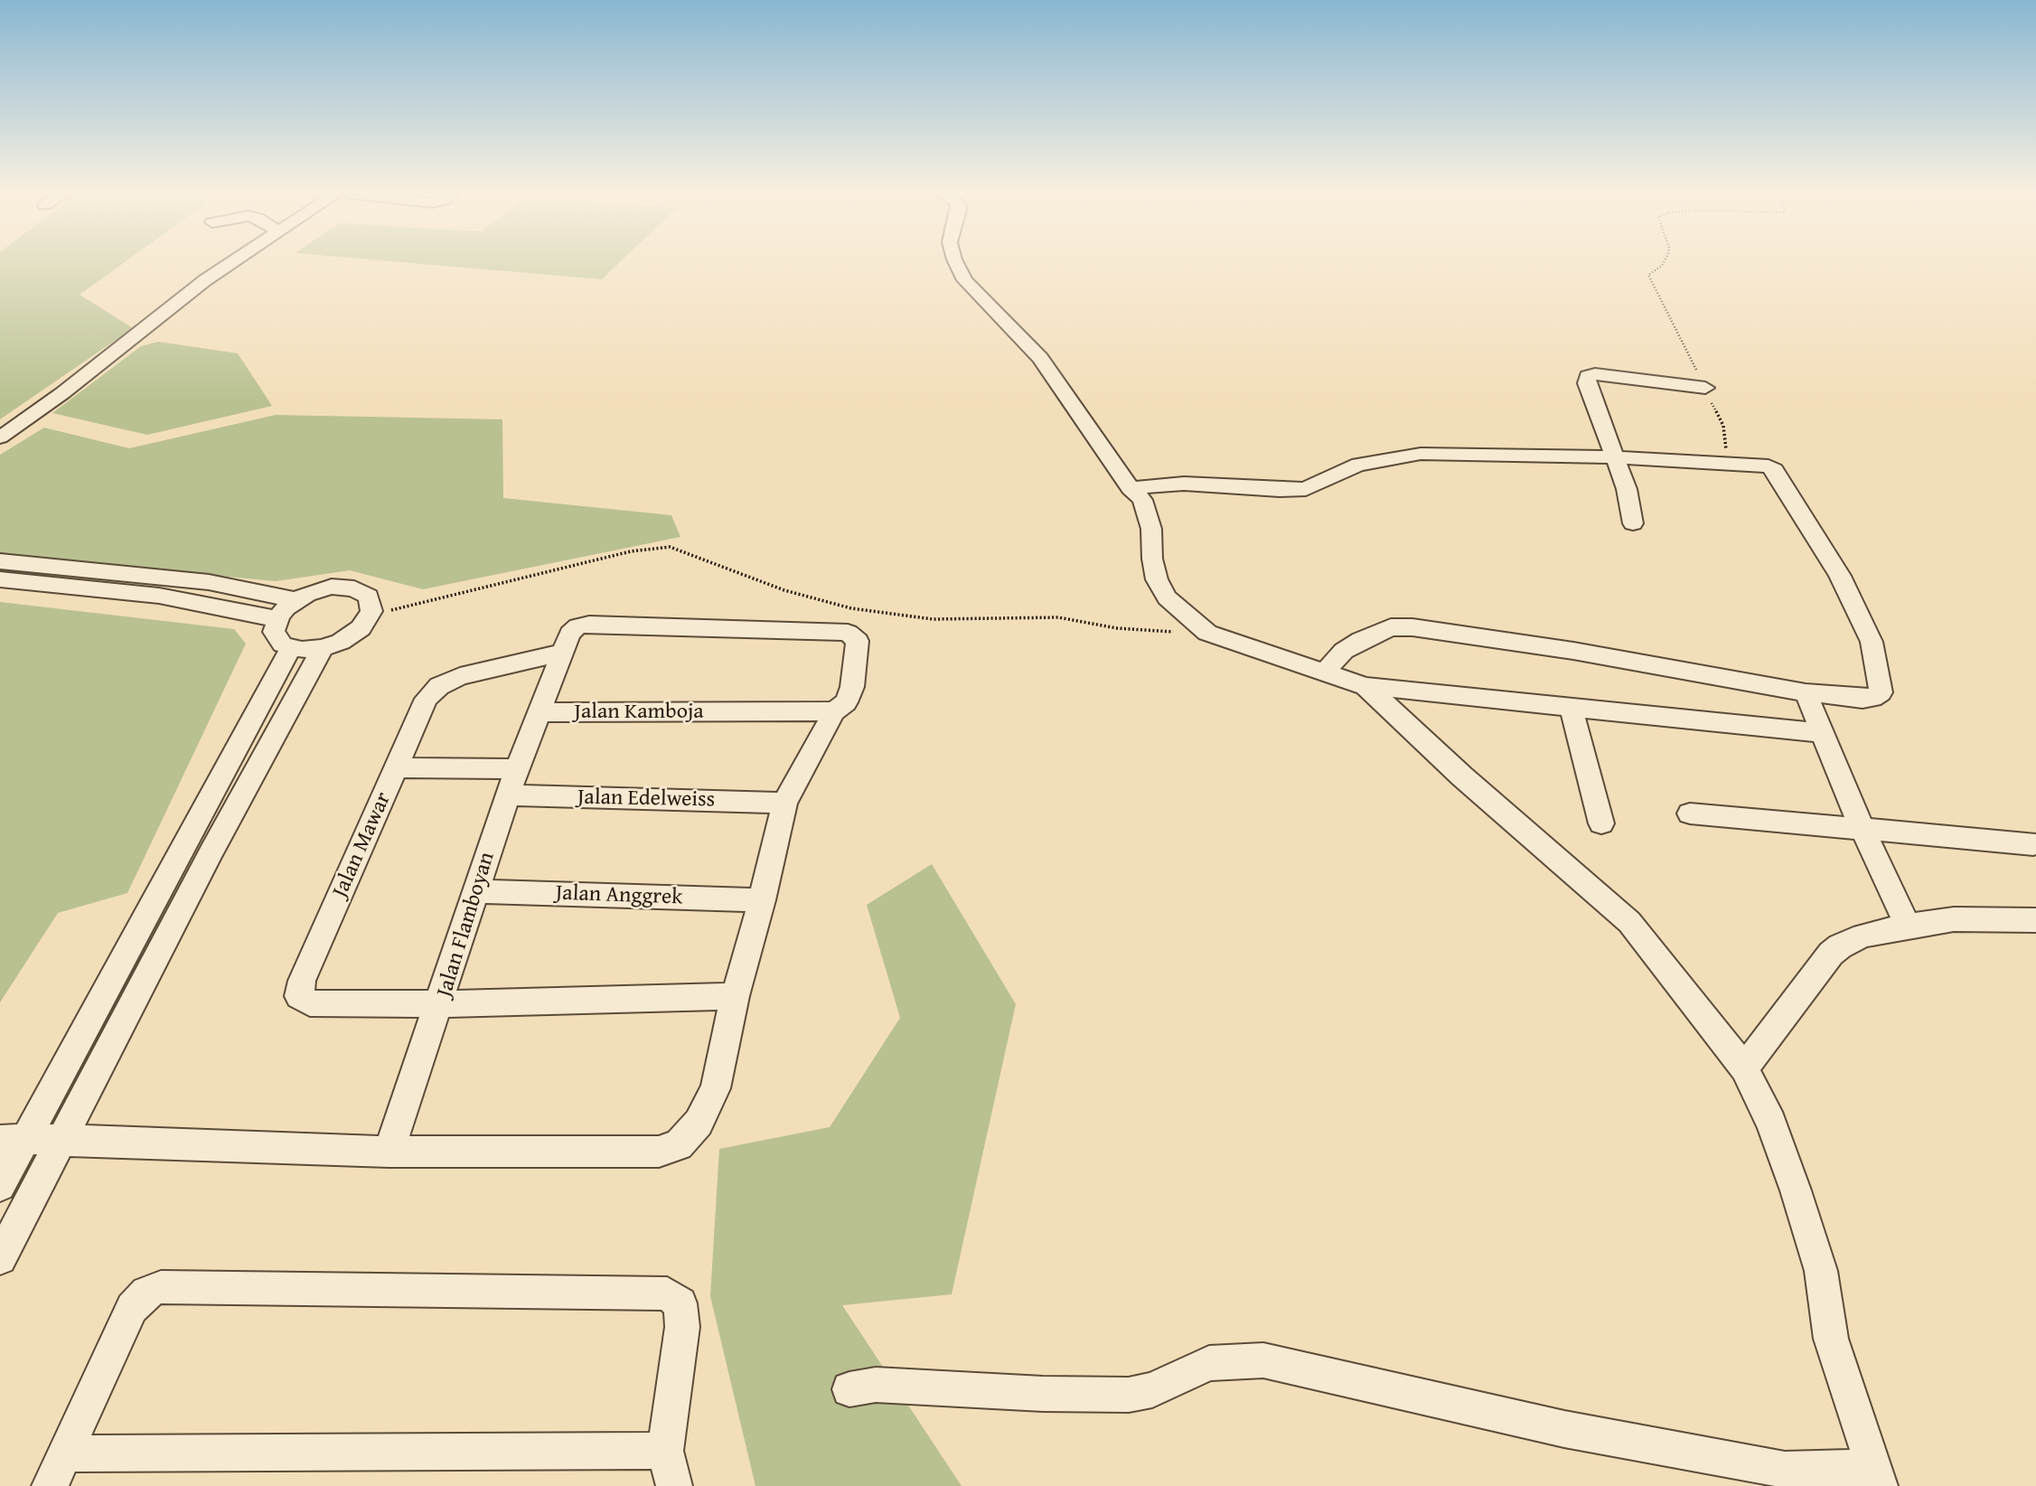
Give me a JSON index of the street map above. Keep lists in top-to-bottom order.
{
  "streets": {
    "street": [
      "Jalan Kamboja",
      "Jalan Edelweiss",
      "Jalan Mawar",
      "Jalan Anggrek",
      "Jalan Flamboyan"
    ]
  },
  "crossings": [
    ["Jalan Kamboja", "Jalan Mawar"],
    ["Jalan Kamboja", "Jalan Flamboyan"],
    ["Jalan Edelweiss", "Jalan Flamboyan"],
    ["Jalan Mawar", "Jalan Flamboyan"],
    ["Jalan Anggrek", "Jalan Flamboyan"]
  ]
}
